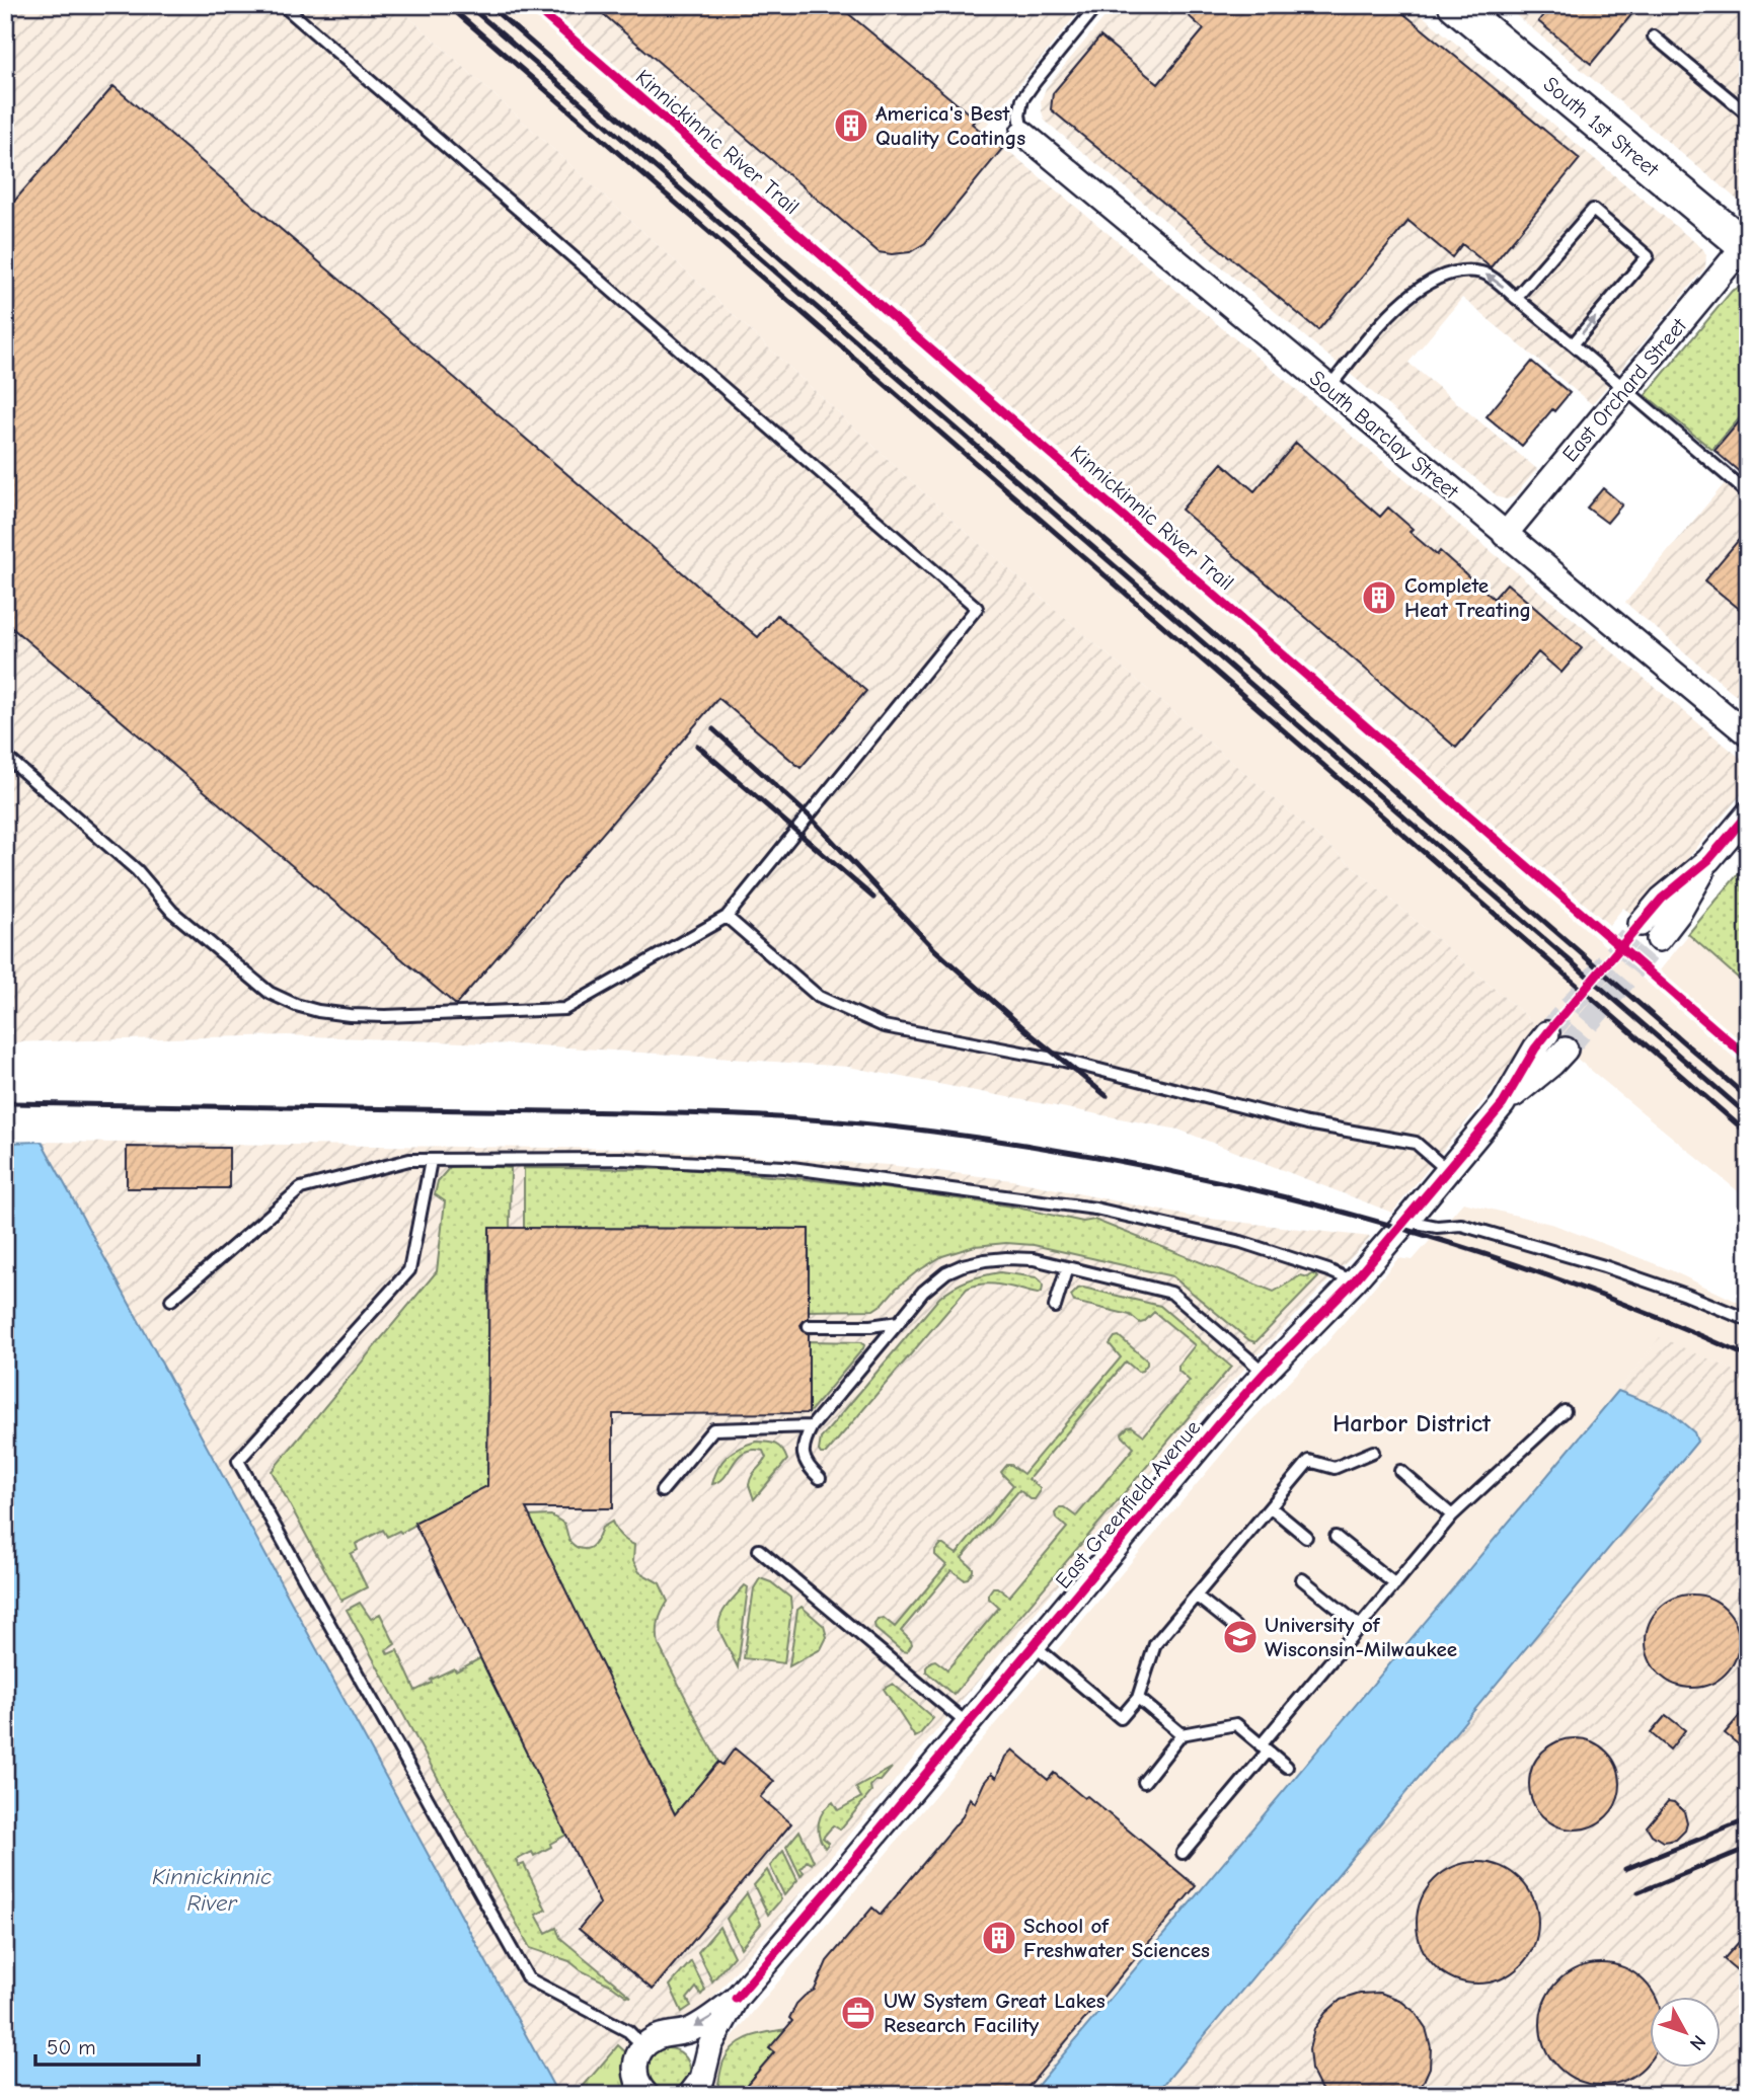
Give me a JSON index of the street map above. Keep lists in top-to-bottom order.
{
  "streets": {
    "main road": ["South 1st Street"],
    "street": ["East Orchard Street", "South Barclay Street", "East Greenfield Avenue"],
    "cycle path": ["Kinnickinnic River Trail"]
  },
  "crossings": [
    ["South 1st Street", "East Orchard Street"],
    ["East Orchard Street", "South Barclay Street"]
  ],
  "districts": ["Harbor District"],
  "water": ["Kinnickinnic River"],
  "places": {
    "building": ["America's Best Quality Coatings", "Complete Heat Treating", "School of Freshwater Sciences"],
    "school or university": ["University of Wisconsin-Milwaukee"],
    "office": ["UW System Great Lakes Research Facility"]
  },
  "scale_bar": "50 m",
  "north": "bottom right"
}
